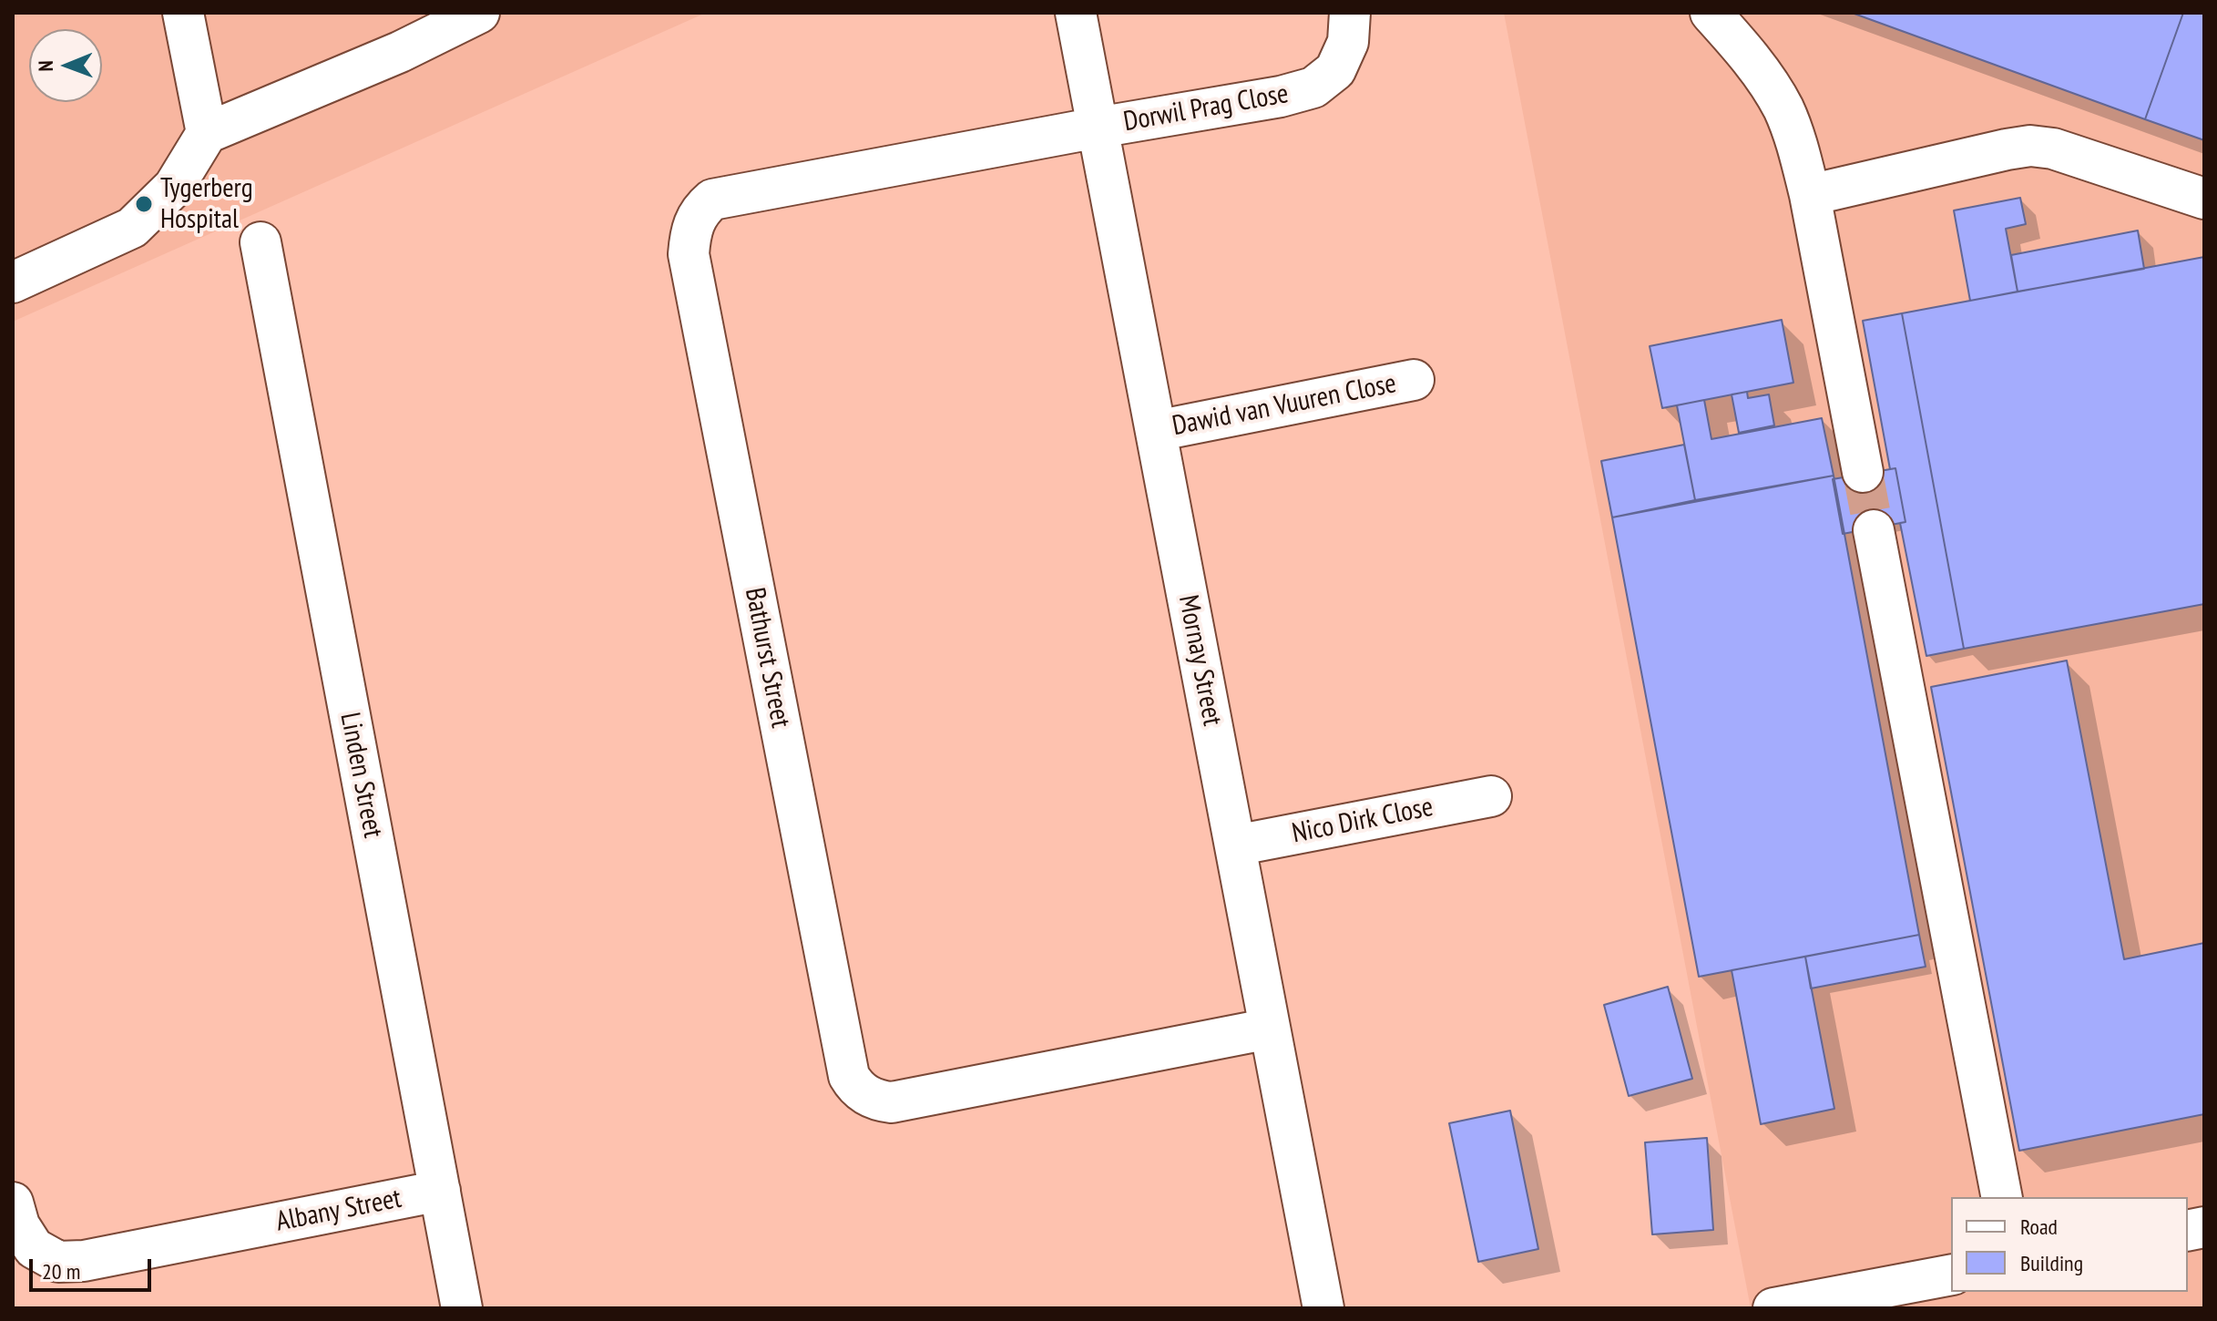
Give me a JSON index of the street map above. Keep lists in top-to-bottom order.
{
  "streets": {
    "street": [
      "Dorwil Prag Close",
      "Dawid van Vuuren Close",
      "Bathurst Street",
      "Mornay Street",
      "Linden Street",
      "Nico Dirk Close",
      "Albany Street"
    ]
  },
  "crossings": [
    ["Dorwil Prag Close", "Bathurst Street"],
    ["Dorwil Prag Close", "Mornay Street"],
    ["Dawid van Vuuren Close", "Mornay Street"],
    ["Bathurst Street", "Mornay Street"],
    ["Mornay Street", "Nico Dirk Close"],
    ["Linden Street", "Albany Street"]
  ],
  "places": ["Tygerberg Hospital"],
  "legend": ["Road", "Building"],
  "scale_bar": "20 m",
  "north": "left"
}
